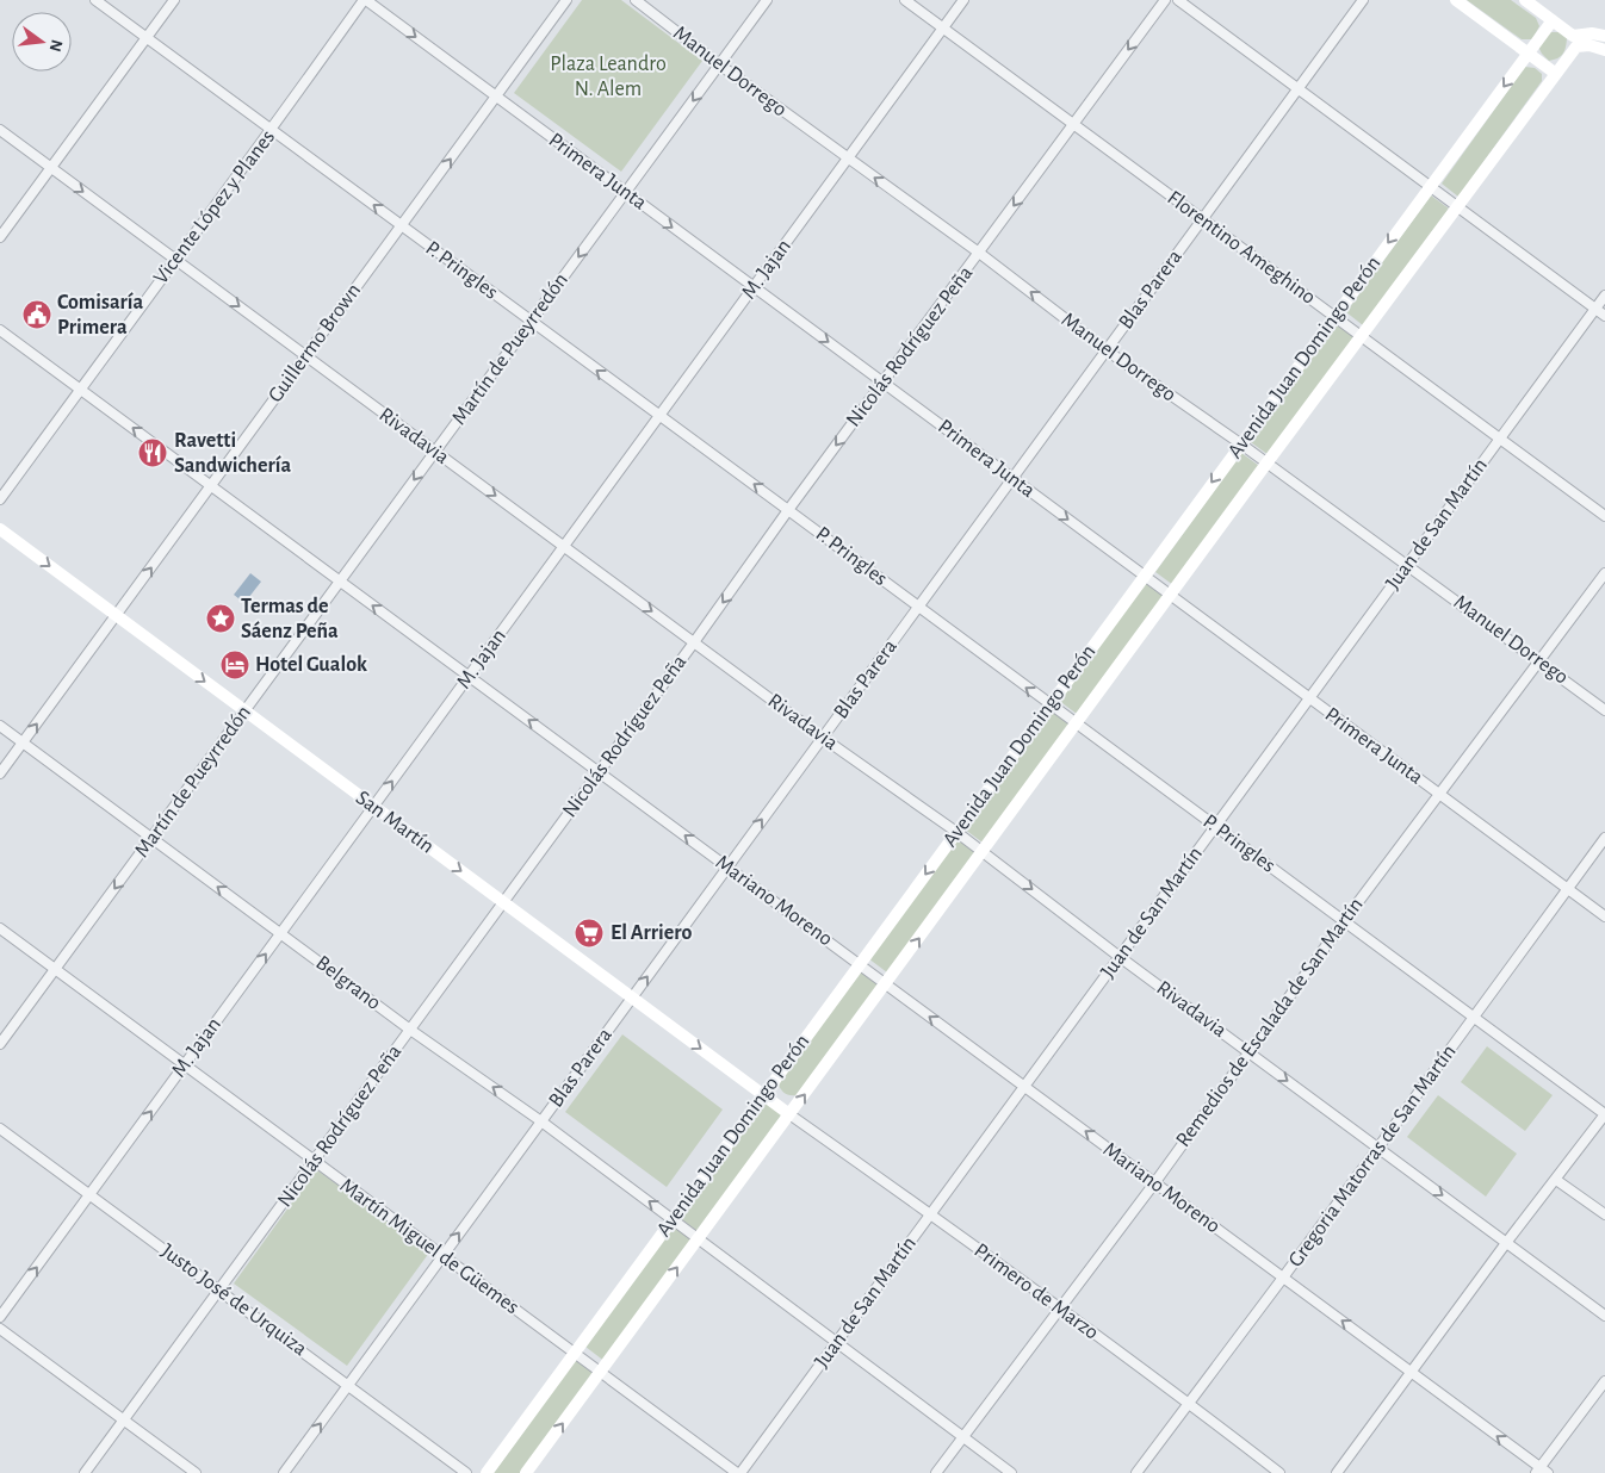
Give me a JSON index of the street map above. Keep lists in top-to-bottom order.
{
  "streets": {
    "main road": ["Avenida Juan Domingo Perón", "San Martín"],
    "street": [
      "Manuel Dorrego",
      "Primera Junta",
      "Vicente López y Planes",
      "Florentino Ameghino",
      "M. Jajan",
      "P. Pringles",
      "Blas Parera",
      "Guillermo Brown",
      "Nicolás Rodríguez Peña",
      "Martín de Pueyrredón",
      "Rivadavia",
      "Juan de San Martín",
      "Mariano Moreno",
      "Belgrano",
      "Remedios de Escalada de San Martín",
      "Gregoria Matorras de San Martín",
      "Martín Miguel de Güemes",
      "Primero de Marzo",
      "Justo José de Urquiza"
    ]
  },
  "crossings": [
    ["Manuel Dorrego", "M. Jajan"],
    ["Manuel Dorrego", "Blas Parera"],
    ["Manuel Dorrego", "Nicolás Rodríguez Peña"],
    ["Manuel Dorrego", "Martín de Pueyrredón"],
    ["Manuel Dorrego", "Avenida Juan Domingo Perón"],
    ["Manuel Dorrego", "Juan de San Martín"],
    ["Manuel Dorrego", "Remedios de Escalada de San Martín"],
    ["Primera Junta", "Vicente López y Planes"],
    ["Primera Junta", "M. Jajan"],
    ["Primera Junta", "Blas Parera"],
    ["Primera Junta", "Guillermo Brown"],
    ["Primera Junta", "Nicolás Rodríguez Peña"],
    ["Primera Junta", "Martín de Pueyrredón"],
    ["Primera Junta", "Avenida Juan Domingo Perón"],
    ["Primera Junta", "Juan de San Martín"],
    ["Primera Junta", "Remedios de Escalada de San Martín"],
    ["Primera Junta", "Gregoria Matorras de San Martín"],
    ["Vicente López y Planes", "P. Pringles"],
    ["Vicente López y Planes", "Rivadavia"],
    ["Vicente López y Planes", "Mariano Moreno"],
    ["Florentino Ameghino", "M. Jajan"],
    ["Florentino Ameghino", "Blas Parera"],
    ["Florentino Ameghino", "Nicolás Rodríguez Peña"],
    ["Florentino Ameghino", "Avenida Juan Domingo Perón"],
    ["Florentino Ameghino", "Juan de San Martín"],
    ["M. Jajan", "P. Pringles"],
    ["M. Jajan", "Rivadavia"],
    ["M. Jajan", "San Martín"],
    ["M. Jajan", "Mariano Moreno"],
    ["M. Jajan", "Belgrano"],
    ["M. Jajan", "Martín Miguel de Güemes"],
    ["M. Jajan", "Justo José de Urquiza"],
    ["P. Pringles", "Blas Parera"],
    ["P. Pringles", "Guillermo Brown"],
    ["P. Pringles", "Nicolás Rodríguez Peña"],
    ["P. Pringles", "Martín de Pueyrredón"],
    ["P. Pringles", "Avenida Juan Domingo Perón"],
    ["P. Pringles", "Juan de San Martín"],
    ["P. Pringles", "Remedios de Escalada de San Martín"],
    ["P. Pringles", "Gregoria Matorras de San Martín"],
    ["Blas Parera", "Rivadavia"],
    ["Blas Parera", "San Martín"],
    ["Blas Parera", "Mariano Moreno"],
    ["Blas Parera", "Belgrano"],
    ["Blas Parera", "Martín Miguel de Güemes"],
    ["Blas Parera", "Justo José de Urquiza"],
    ["Guillermo Brown", "Rivadavia"],
    ["Guillermo Brown", "San Martín"],
    ["Guillermo Brown", "Mariano Moreno"],
    ["Guillermo Brown", "Belgrano"],
    ["Nicolás Rodríguez Peña", "Rivadavia"],
    ["Nicolás Rodríguez Peña", "San Martín"],
    ["Nicolás Rodríguez Peña", "Mariano Moreno"],
    ["Nicolás Rodríguez Peña", "Belgrano"],
    ["Nicolás Rodríguez Peña", "Martín Miguel de Güemes"],
    ["Nicolás Rodríguez Peña", "Justo José de Urquiza"],
    ["Martín de Pueyrredón", "Rivadavia"],
    ["Martín de Pueyrredón", "San Martín"],
    ["Martín de Pueyrredón", "Mariano Moreno"],
    ["Martín de Pueyrredón", "Belgrano"],
    ["Martín de Pueyrredón", "Martín Miguel de Güemes"],
    ["Avenida Juan Domingo Perón", "Rivadavia"],
    ["Avenida Juan Domingo Perón", "San Martín"],
    ["Avenida Juan Domingo Perón", "Mariano Moreno"],
    ["Avenida Juan Domingo Perón", "Belgrano"],
    ["Avenida Juan Domingo Perón", "Martín Miguel de Güemes"],
    ["Avenida Juan Domingo Perón", "Primero de Marzo"],
    ["Rivadavia", "Juan de San Martín"],
    ["Rivadavia", "Remedios de Escalada de San Martín"],
    ["Rivadavia", "Gregoria Matorras de San Martín"],
    ["Juan de San Martín", "Mariano Moreno"],
    ["Juan de San Martín", "Belgrano"],
    ["Juan de San Martín", "Martín Miguel de Güemes"],
    ["Juan de San Martín", "Primero de Marzo"],
    ["San Martín", "Primero de Marzo"],
    ["Mariano Moreno", "Remedios de Escalada de San Martín"],
    ["Mariano Moreno", "Gregoria Matorras de San Martín"],
    ["Belgrano", "Remedios de Escalada de San Martín"],
    ["Remedios de Escalada de San Martín", "Primero de Marzo"],
    ["Gregoria Matorras de San Martín", "Primero de Marzo"]
  ],
  "one_way": [
    "Primera Junta",
    "M. Jajan",
    "Guillermo Brown",
    "Martín de Pueyrredón",
    "Rivadavia",
    "San Martín",
    "Mariano Moreno",
    "Belgrano"
  ],
  "parks": ["Plaza Leandro N. Alem"],
  "places": {
    "public building": ["Comisaría Primera"],
    "restaurant": ["Ravetti Sandwichería"],
    "place": ["Termas de Sáenz Peña"],
    "hotel": ["Hotel Gualok"],
    "supermarket": ["El Arriero"]
  },
  "north": "right"
}
